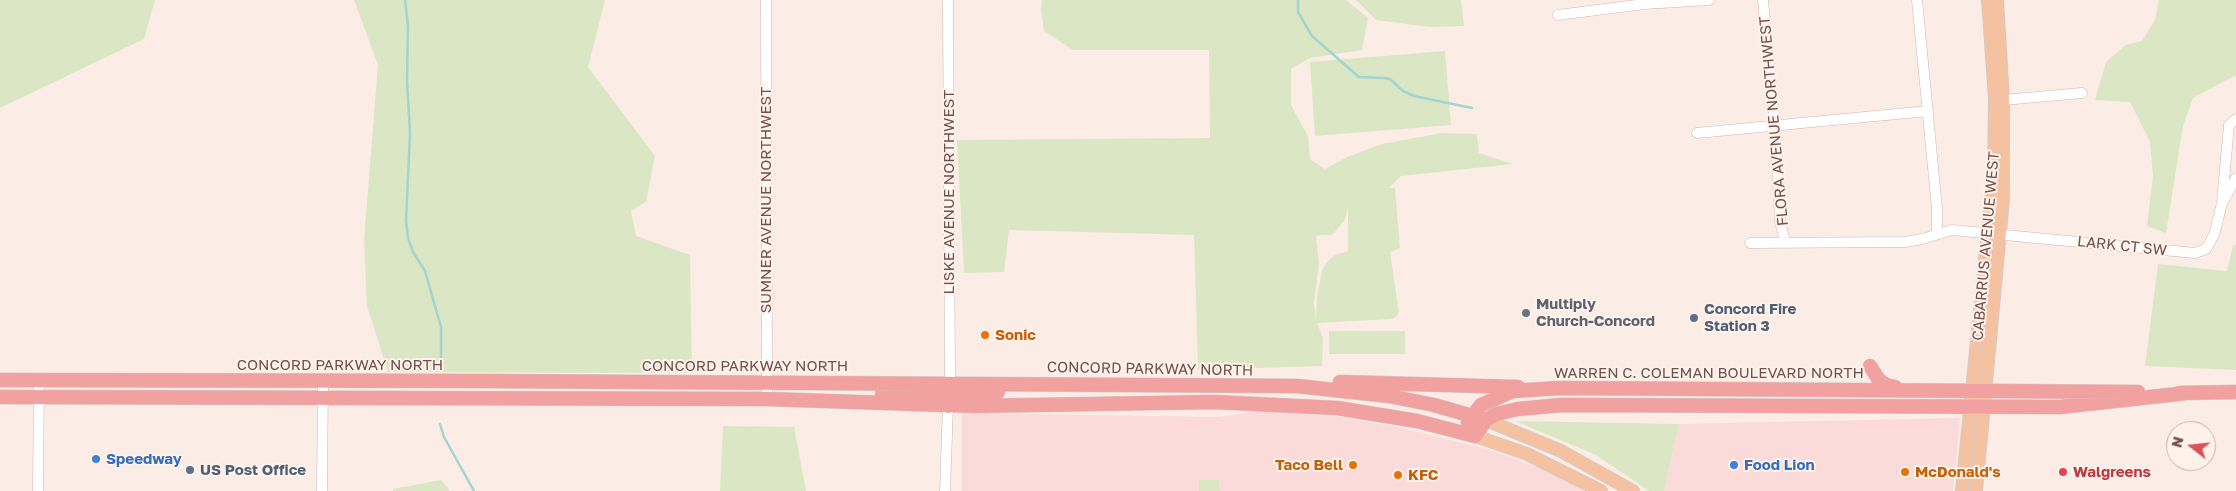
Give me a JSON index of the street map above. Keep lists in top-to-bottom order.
{
  "streets": {
    "highway": ["CONCORD PARKWAY NORTH", "WARREN C. COLEMAN BOULEVARD NORTH"],
    "main road": ["CABARRUS AVENUE WEST"],
    "street": [
      "FLORA AVENUE NORTHWEST",
      "LISKE AVENUE NORTHWEST",
      "SUMNER AVENUE NORTHWEST",
      "LARK CT SW"
    ]
  },
  "crossings": [
    ["FLORA AVENUE NORTHWEST", "LARK CT SW"],
    ["LISKE AVENUE NORTHWEST", "CONCORD PARKWAY NORTH"],
    ["SUMNER AVENUE NORTHWEST", "CONCORD PARKWAY NORTH"],
    ["CABARRUS AVENUE WEST", "LARK CT SW"],
    ["CABARRUS AVENUE WEST", "WARREN C. COLEMAN BOULEVARD NORTH"],
    ["CONCORD PARKWAY NORTH", "WARREN C. COLEMAN BOULEVARD NORTH"]
  ],
  "places": [
    "Multiply Church-Concord",
    "Concord Fire Station 3",
    "Sonic",
    "Speedway",
    "Taco Bell",
    "Food Lion",
    "US Post Office",
    "McDonald's",
    "Walgreens",
    "KFC"
  ],
  "north": "left"
}
